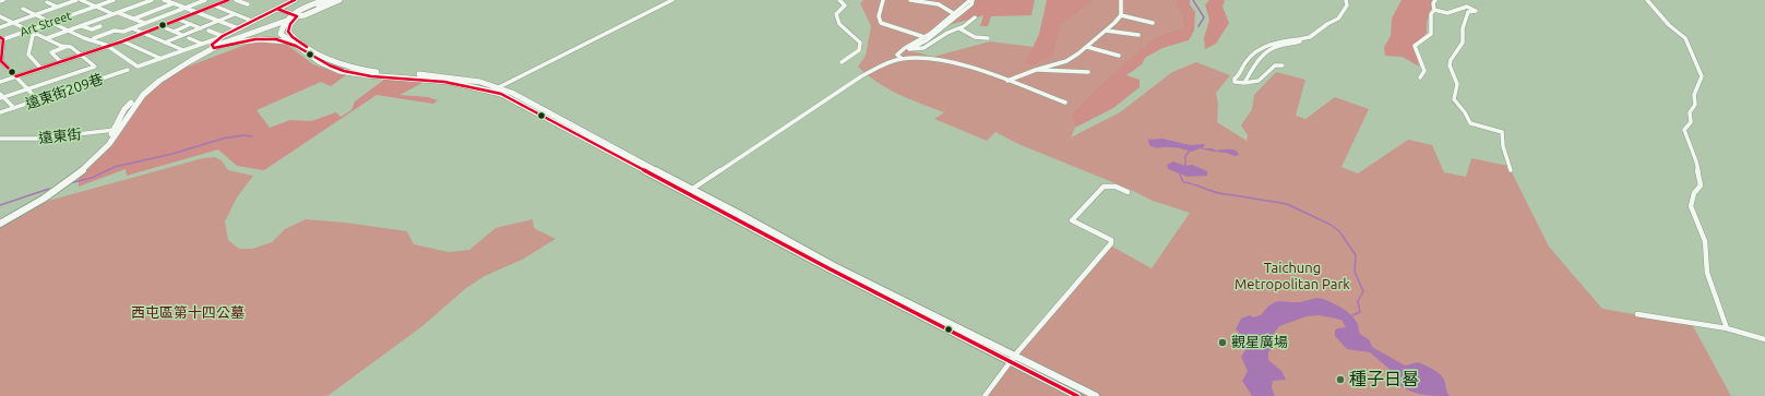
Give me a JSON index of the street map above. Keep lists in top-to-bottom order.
{
  "streets": {
    "street": ["Art Street", "遠東街209巷", "遠東街"]
  },
  "parks": ["Taichung Metropolitan Park", "西屯區第十四公墓"],
  "places": ["觀星廣場", "種子日晷"]
}
